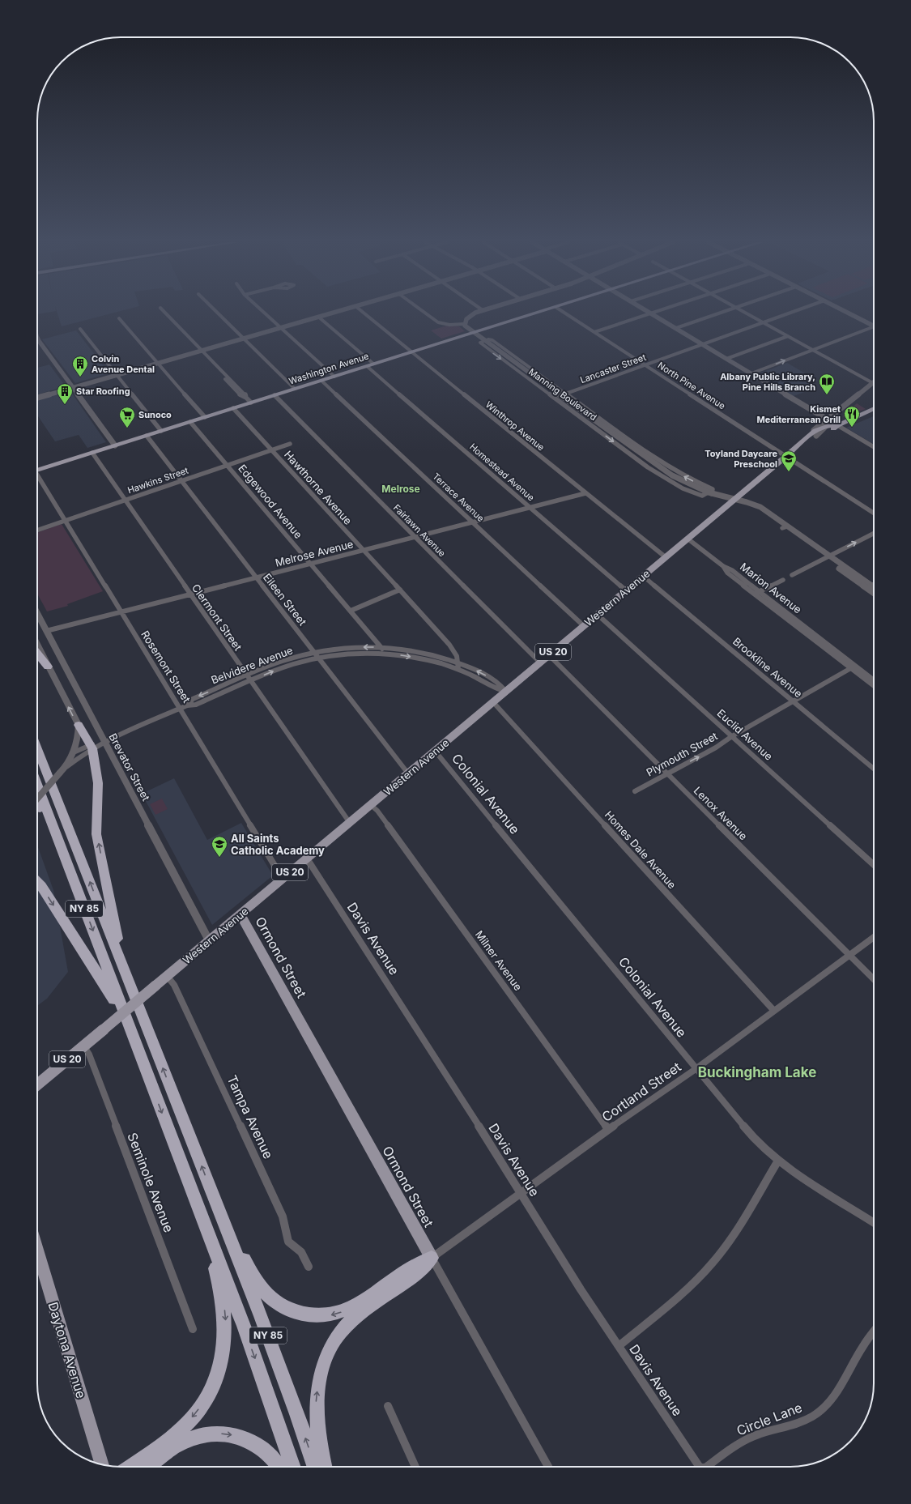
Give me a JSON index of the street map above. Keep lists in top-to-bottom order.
{
  "streets": {
    "highway": ["NY 85"],
    "main road": [
      "Washington Avenue",
      "Western Avenue",
      "US 20",
      "Ormond Street",
      "Daytona Avenue"
    ],
    "street": [
      "Lancaster Street",
      "North Pine Avenue",
      "Manning Boulevard",
      "Winthrop Avenue",
      "Homestead Avenue",
      "Hawkins Street",
      "Hawthorne Avenue",
      "Terrace Avenue",
      "Edgewood Avenue",
      "Fairlawn Avenue",
      "Melrose Avenue",
      "Marion Avenue",
      "Eileen Street",
      "Clermont Street",
      "Belvidere Avenue",
      "Rosemont Street",
      "Brookline Avenue",
      "Euclid Avenue",
      "Plymouth Street",
      "Brevator Street",
      "Colonial Avenue",
      "Lenox Avenue",
      "Homes Dale Avenue",
      "Davis Avenue",
      "Milner Avenue",
      "Cortland Street",
      "Tampa Avenue",
      "Seminole Avenue",
      "Circle Lane"
    ]
  },
  "crossings": [
    ["Washington Avenue", "Manning Boulevard"],
    ["Washington Avenue", "Winthrop Avenue"],
    ["Washington Avenue", "Homestead Avenue"],
    ["Washington Avenue", "Hawthorne Avenue"],
    ["Washington Avenue", "Terrace Avenue"],
    ["Washington Avenue", "Edgewood Avenue"],
    ["Washington Avenue", "Fairlawn Avenue"],
    ["Washington Avenue", "Eileen Street"],
    ["Washington Avenue", "Clermont Street"],
    ["Lancaster Street", "North Pine Avenue"],
    ["Lancaster Street", "Manning Boulevard"],
    ["North Pine Avenue", "Western Avenue"],
    ["Manning Boulevard", "Western Avenue"],
    ["Winthrop Avenue", "Melrose Avenue"],
    ["Winthrop Avenue", "Western Avenue"],
    ["Homestead Avenue", "Melrose Avenue"],
    ["Homestead Avenue", "Western Avenue"],
    ["Hawkins Street", "Hawthorne Avenue"],
    ["Hawkins Street", "Edgewood Avenue"],
    ["Hawkins Street", "Eileen Street"],
    ["Hawkins Street", "Clermont Street"],
    ["Hawkins Street", "Rosemont Street"],
    ["Hawthorne Avenue", "Melrose Avenue"],
    ["Hawthorne Avenue", "Belvidere Avenue"],
    ["Terrace Avenue", "Melrose Avenue"],
    ["Terrace Avenue", "Western Avenue"],
    ["Edgewood Avenue", "Melrose Avenue"],
    ["Edgewood Avenue", "Belvidere Avenue"],
    ["Fairlawn Avenue", "Melrose Avenue"],
    ["Fairlawn Avenue", "Western Avenue"],
    ["Melrose Avenue", "Eileen Street"],
    ["Melrose Avenue", "Clermont Street"],
    ["Melrose Avenue", "Rosemont Street"],
    ["Melrose Avenue", "Brevator Street"],
    ["Marion Avenue", "Western Avenue"],
    ["Marion Avenue", "Plymouth Street"],
    ["Western Avenue", "Eileen Street"],
    ["Western Avenue", "Clermont Street"],
    ["Western Avenue", "US 20"],
    ["Western Avenue", "Belvidere Avenue"],
    ["Western Avenue", "Rosemont Street"],
    ["Western Avenue", "Brookline Avenue"],
    ["Western Avenue", "Euclid Avenue"],
    ["Western Avenue", "Brevator Street"],
    ["Western Avenue", "Colonial Avenue"],
    ["Western Avenue", "Lenox Avenue"],
    ["Western Avenue", "Homes Dale Avenue"],
    ["Western Avenue", "Davis Avenue"],
    ["Western Avenue", "Ormond Street"],
    ["Western Avenue", "Milner Avenue"],
    ["Western Avenue", "Tampa Avenue"],
    ["Western Avenue", "Seminole Avenue"],
    ["Eileen Street", "Belvidere Avenue"],
    ["Clermont Street", "Belvidere Avenue"],
    ["Belvidere Avenue", "Rosemont Street"],
    ["Belvidere Avenue", "Brevator Street"],
    ["Brookline Avenue", "Plymouth Street"],
    ["Euclid Avenue", "Plymouth Street"],
    ["Plymouth Street", "Lenox Avenue"],
    ["Colonial Avenue", "Cortland Street"],
    ["Lenox Avenue", "Cortland Street"],
    ["Homes Dale Avenue", "Cortland Street"],
    ["Davis Avenue", "Cortland Street"],
    ["Ormond Street", "Cortland Street"],
    ["Milner Avenue", "Cortland Street"]
  ],
  "districts": ["Melrose", "Buckingham Lake"],
  "places": {
    "building": ["Colvin Avenue Dental", "Star Roofing"],
    "library": ["Albany Public Library, Pine Hills Branch"],
    "restaurant": ["Kismet Mediterranean Grill"],
    "supermarket": ["Sunoco"],
    "school or university": ["Toyland Daycare Preschool", "All Saints Catholic Academy"]
  }
}
